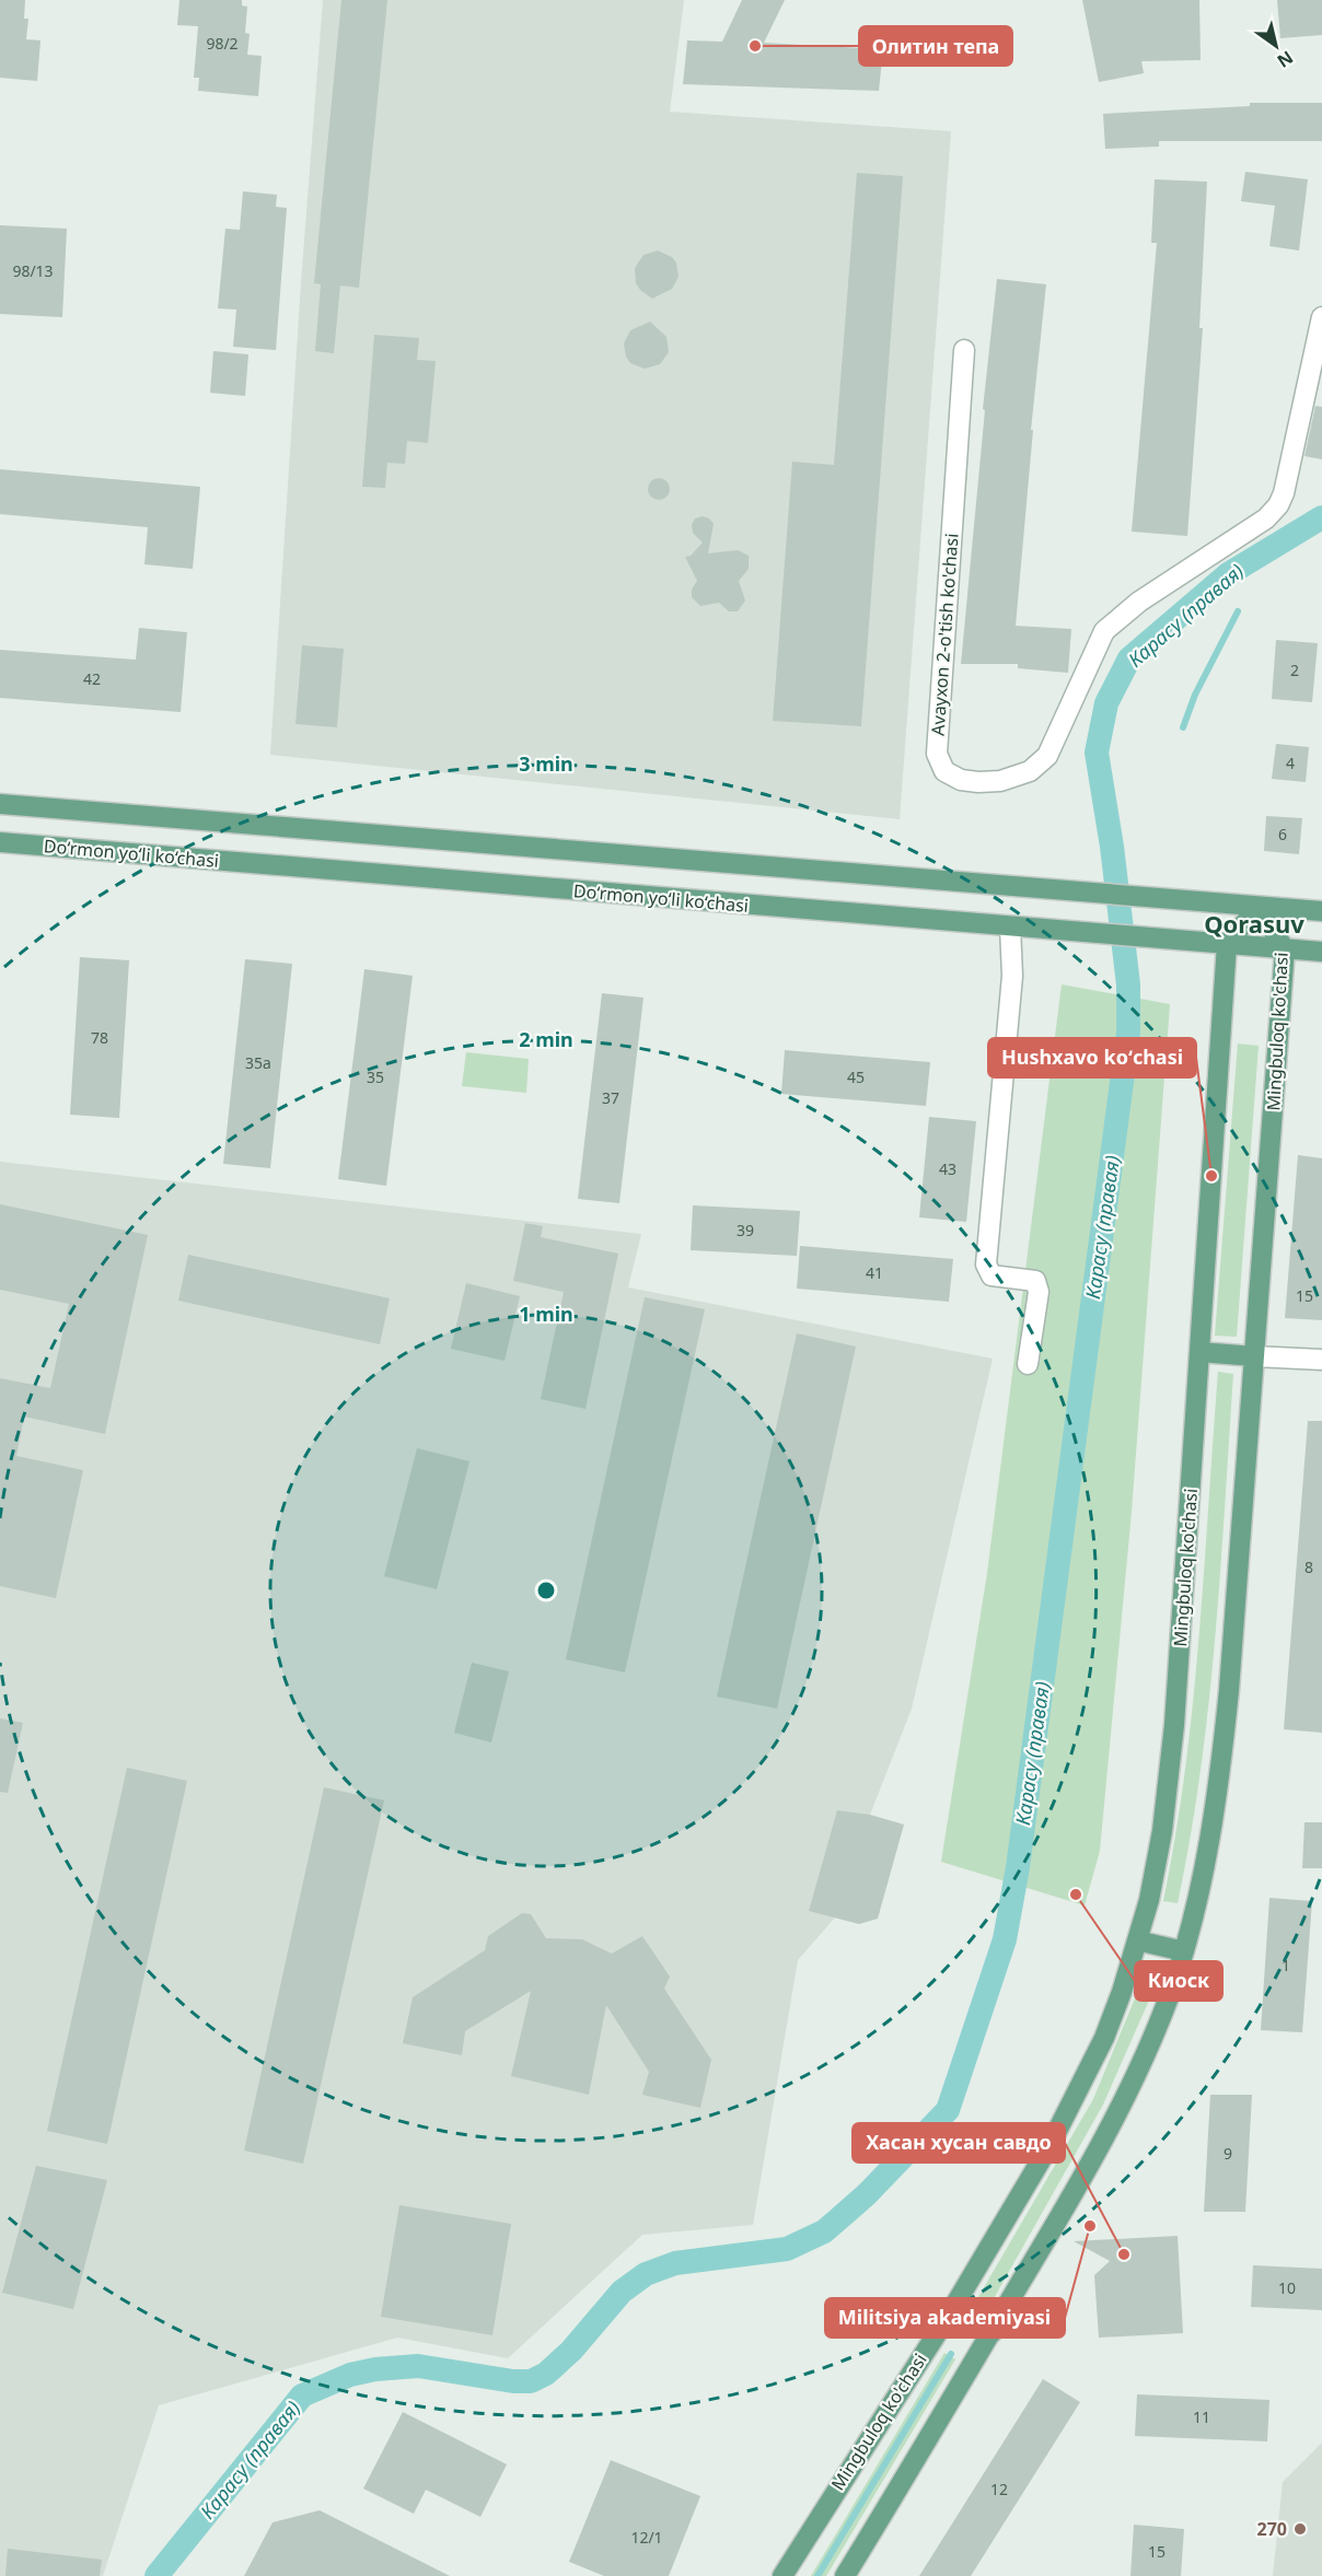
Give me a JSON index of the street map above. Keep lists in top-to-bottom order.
{
  "streets": {
    "main road": ["Do‘rmon yo‘li ko‘chasi", "Mingbuloq ko'chasi"],
    "street": ["Avayxon 2-o'tish ko'chasi"]
  },
  "crossings": [
    ["Do‘rmon yo‘li ko‘chasi", "Mingbuloq ko'chasi"]
  ],
  "districts": ["Qorasuv"],
  "water": ["Карасу (правая)"],
  "places": [
    "Олитин тепа",
    "Hushxavo koʻchasi",
    "Киоск",
    "Militsiya akademiyasi",
    "Хасан хусан савдо",
    "270"
  ],
  "house_numbers": [
    "98/2",
    "98/13",
    "2",
    "42",
    "4",
    "6",
    "78",
    "35а",
    "35",
    "45",
    "37",
    "43",
    "39",
    "41",
    "15",
    "8",
    "1",
    "9",
    "10",
    "11",
    "12",
    "12/1",
    "15"
  ],
  "north": "bottom right",
  "rings": ["3 min", "2 min", "1 min"]
}
